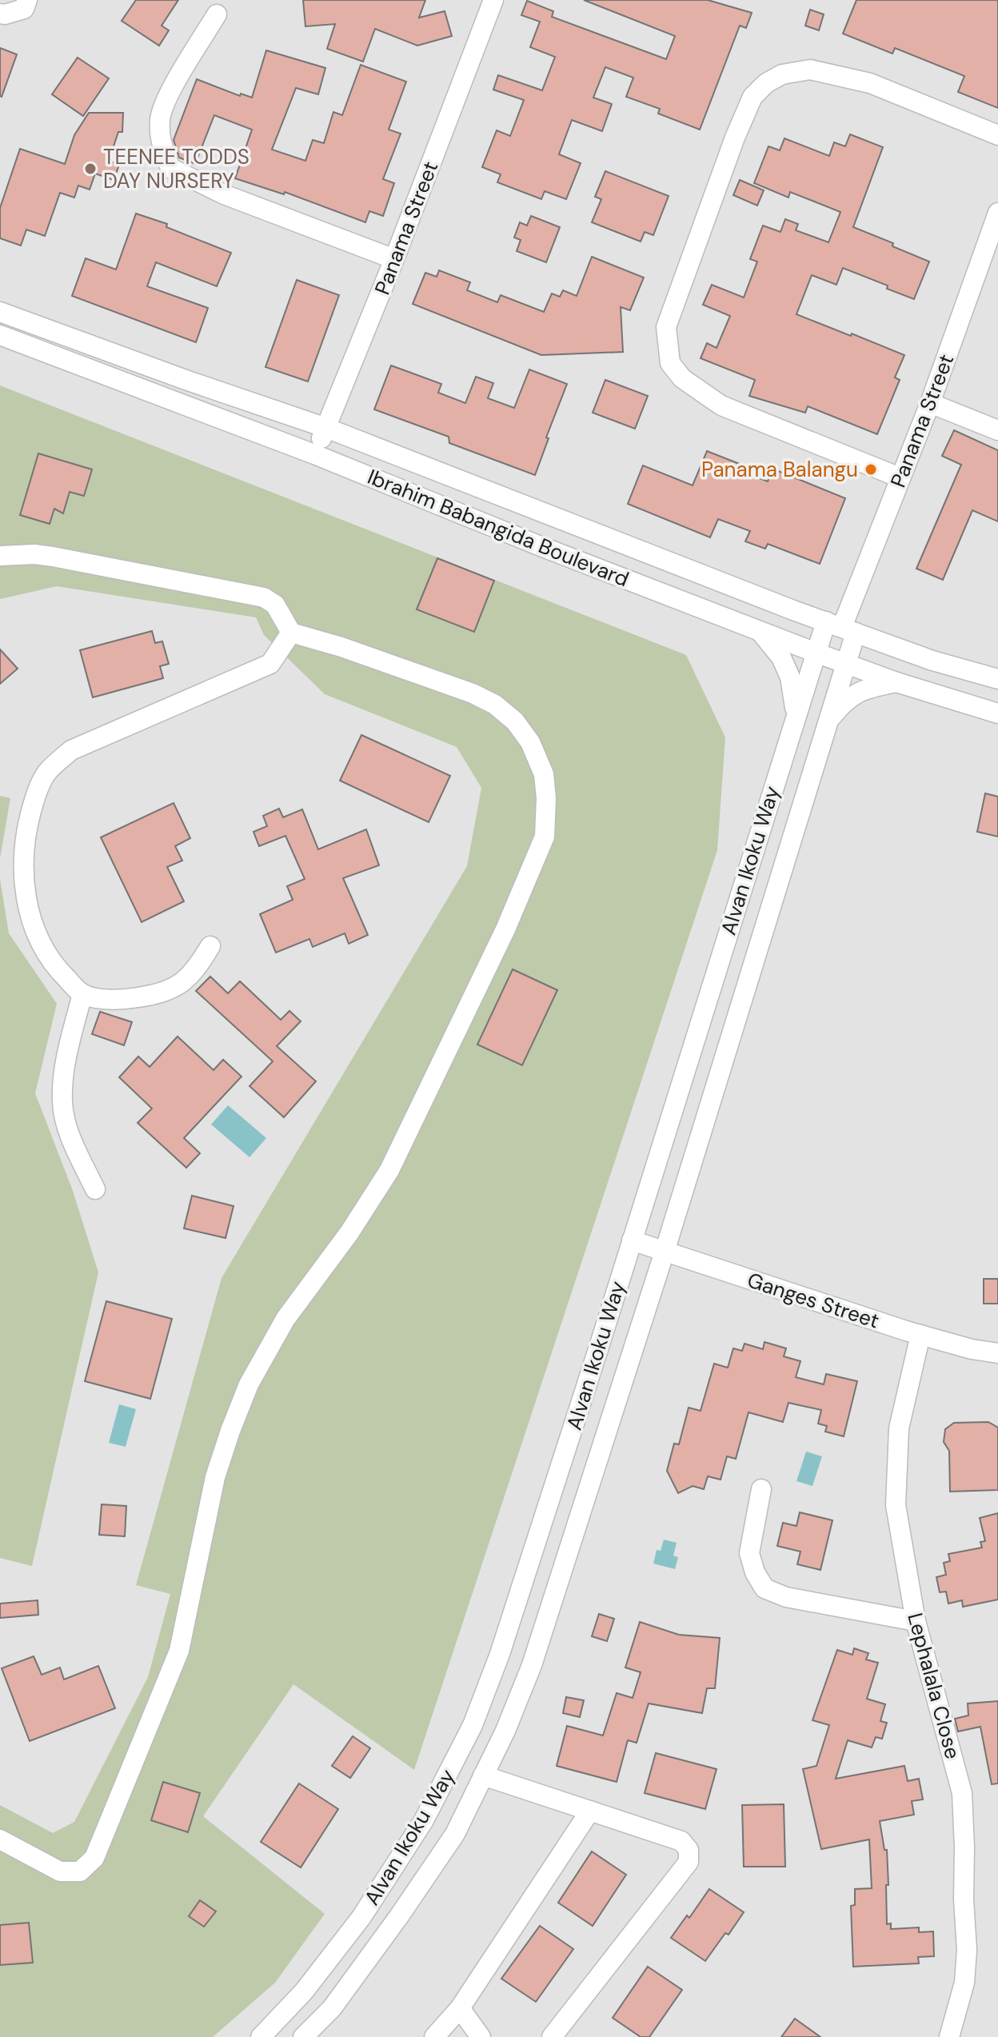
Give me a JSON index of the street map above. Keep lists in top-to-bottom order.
{
  "streets": {
    "street": [
      "Panama Street",
      "Ibrahim Babangida Boulevard",
      "Alvan Ikoku Way",
      "Ganges Street",
      "Lephalala Close"
    ]
  },
  "crossings": [
    ["Panama Street", "Ibrahim Babangida Boulevard"],
    ["Panama Street", "Alvan Ikoku Way"],
    ["Ibrahim Babangida Boulevard", "Alvan Ikoku Way"],
    ["Alvan Ikoku Way", "Ganges Street"],
    ["Ganges Street", "Lephalala Close"]
  ],
  "places": ["TEENEE TODDS DAY NURSERY", "Panama Balangu"]
}
